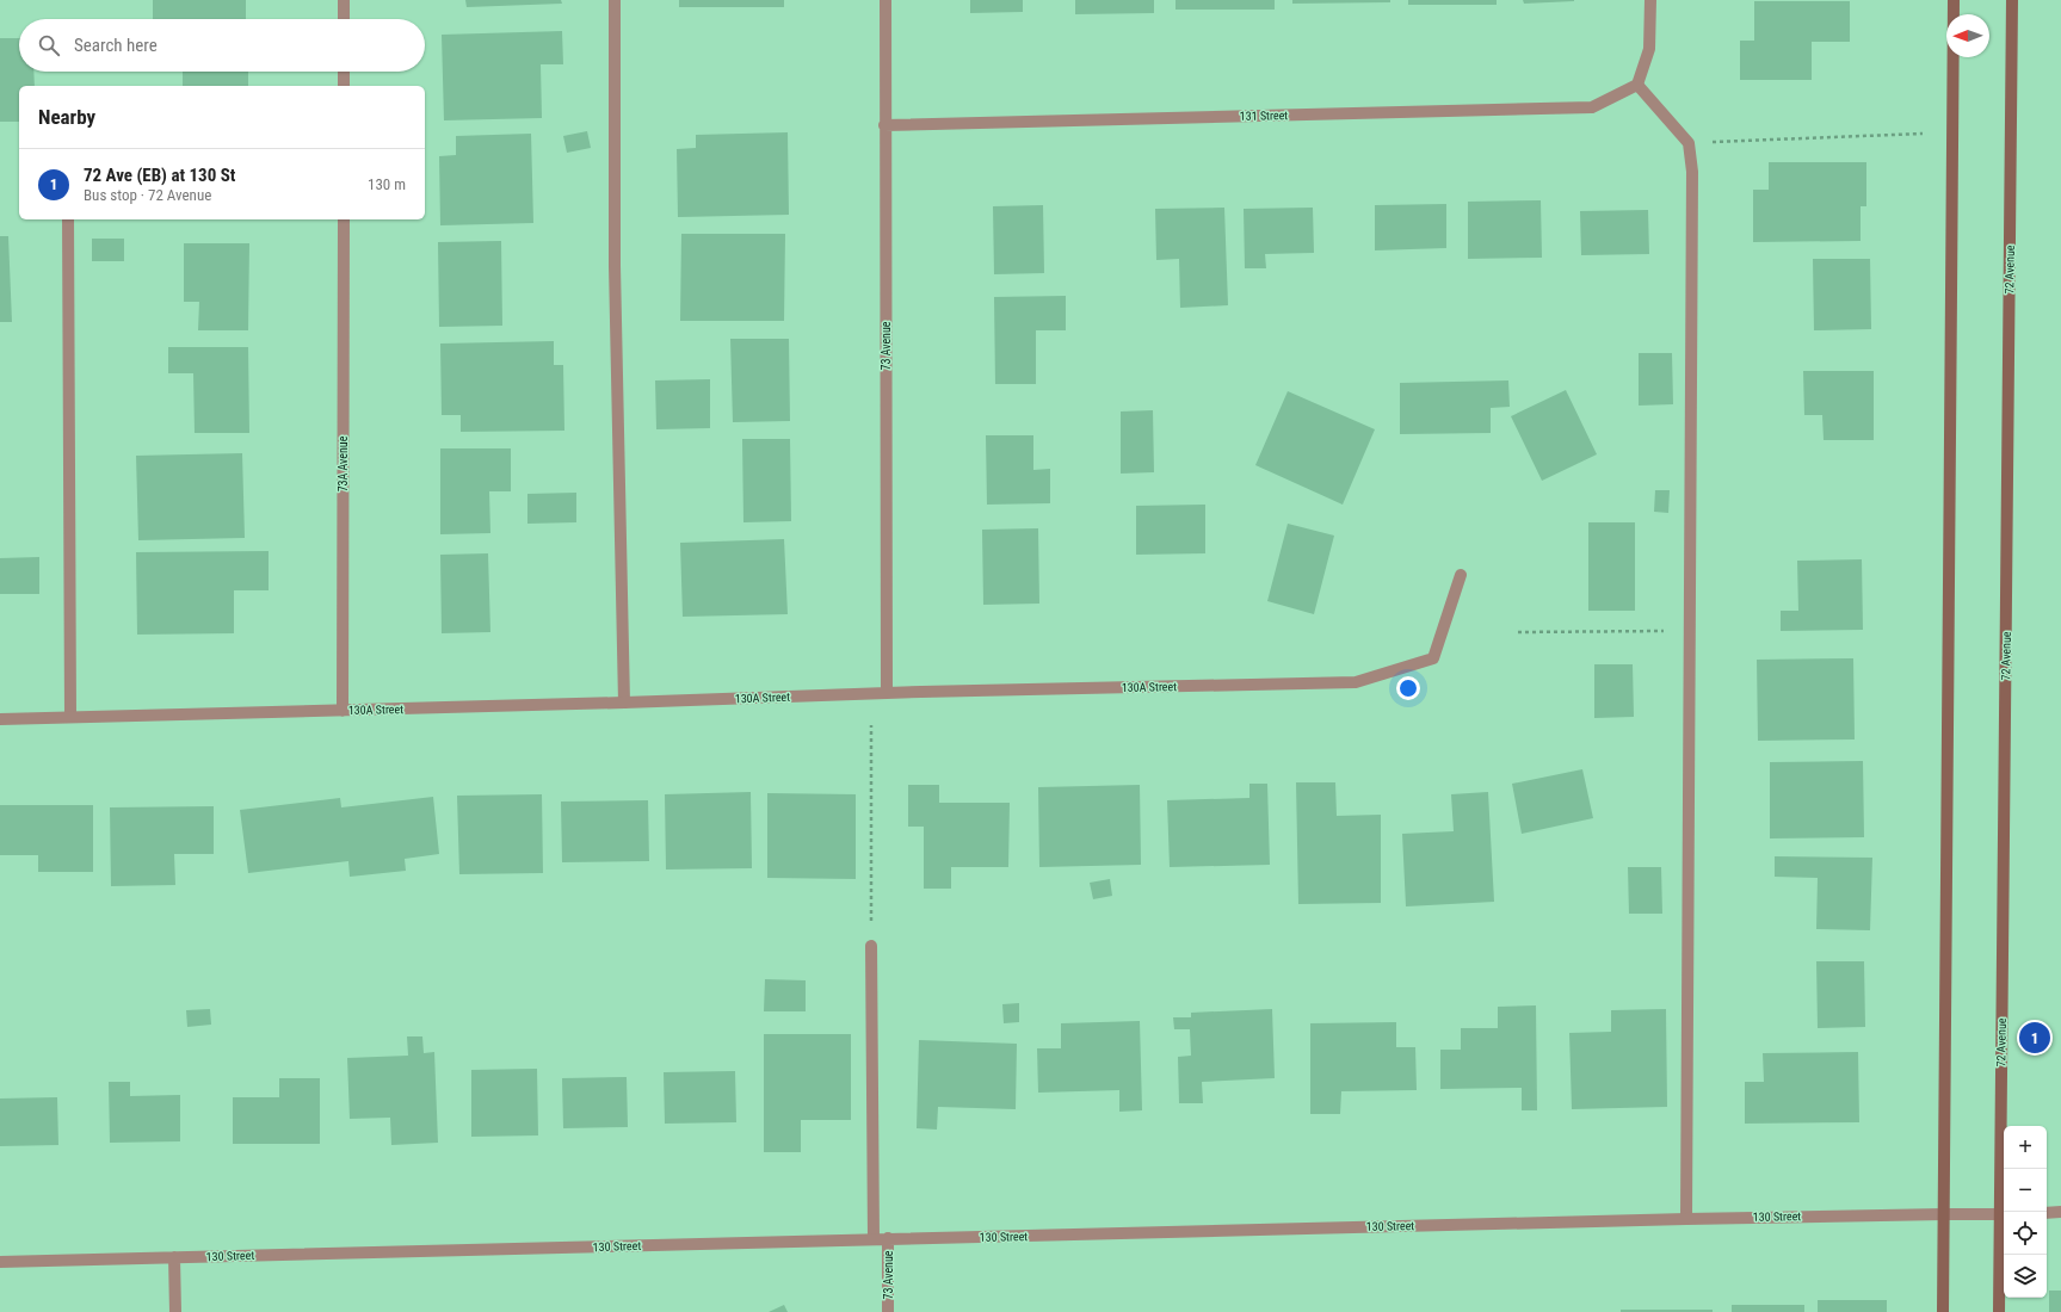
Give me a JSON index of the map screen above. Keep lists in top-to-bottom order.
{
  "streets": {
    "main road": ["72 Avenue"],
    "street": [
      "131 Street",
      "73 Avenue",
      "73A Avenue",
      "130A Street",
      "130 Street"
    ]
  },
  "crossings": [
    ["131 Street", "73 Avenue"],
    ["72 Avenue", "130 Street"],
    ["73 Avenue", "130A Street"],
    ["73 Avenue", "130 Street"],
    ["73A Avenue", "130A Street"]
  ],
  "north": "left",
  "page": {
    "search": "Search here",
    "heading": "Nearby",
    "list": [
      {
        "mark": "1",
        "name": "72 Ave (EB) at 130 St",
        "note": "Bus stop · 72 Avenue",
        "value": "130 m"
      }
    ],
    "pins": "1",
    "map_buttons": ["+", "−"]
  }
}
